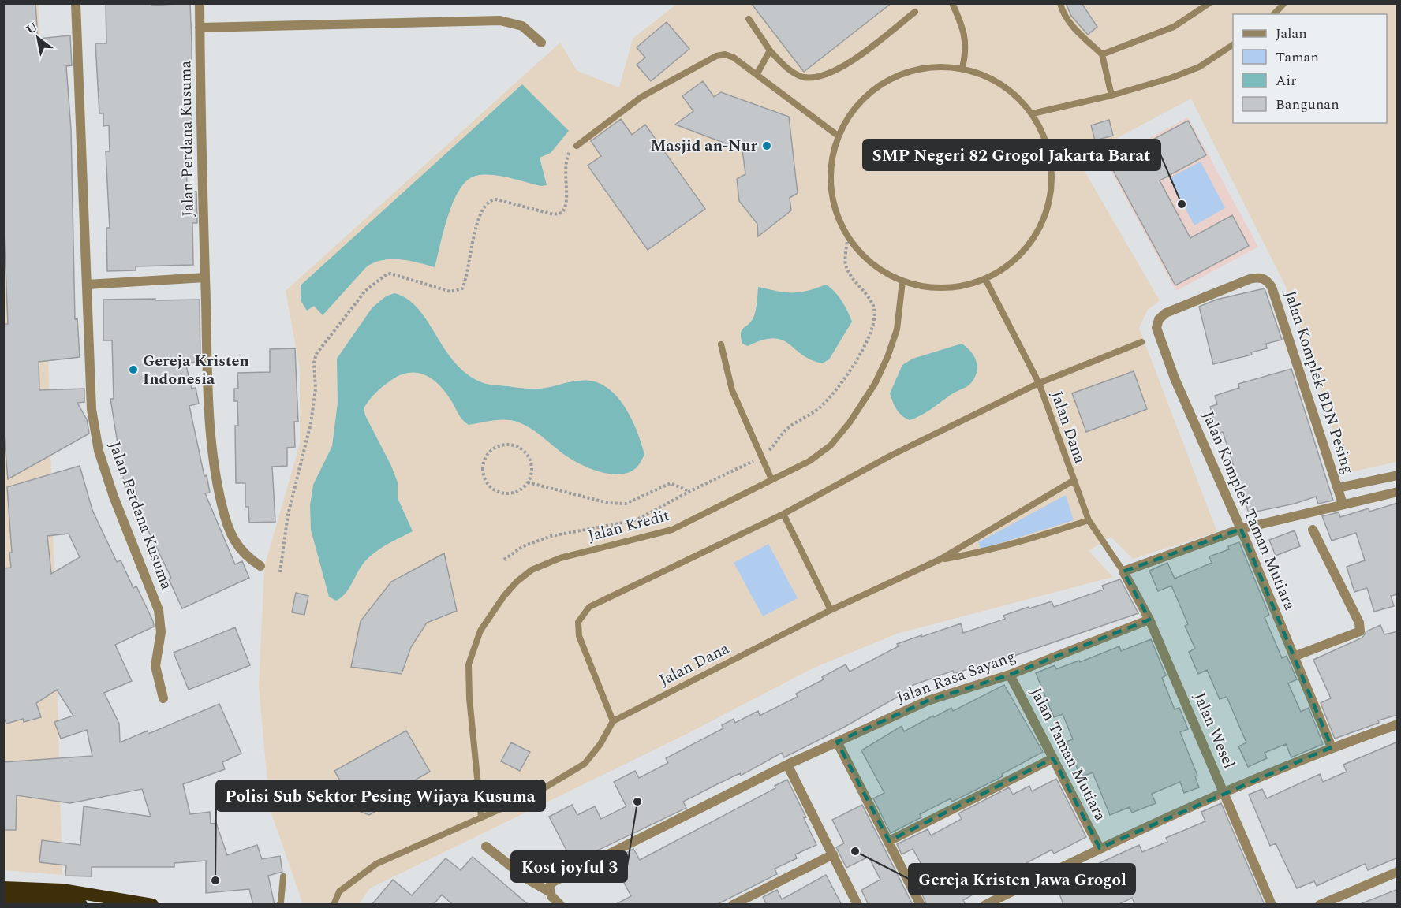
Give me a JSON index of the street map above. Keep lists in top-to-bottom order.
{
  "streets": {
    "street": [
      "Jalan Perdana Kusuma",
      "Jalan Komplek BDN Pesing",
      "Jalan Komplek Taman Mutiara",
      "Jalan Rasa Sayang",
      "Jalan Wesel",
      "Jalan Taman Mutiara"
    ],
    "lane": ["Jalan Dana", "Jalan Kredit"]
  },
  "crossings": [
    ["Jalan Komplek BDN Pesing", "Jalan Komplek Taman Mutiara"],
    ["Jalan Dana", "Jalan Wesel"],
    ["Jalan Rasa Sayang", "Jalan Wesel"],
    ["Jalan Rasa Sayang", "Jalan Taman Mutiara"]
  ],
  "places": [
    "Masjid an-Nur",
    "SMP Negeri 82 Grogol Jakarta Barat",
    "Gereja Kristen Indonesia",
    "Kost joyful 3",
    "Gereja Kristen Jawa Grogol",
    "Polisi Sub Sektor Pesing Wijaya Kusuma"
  ],
  "legend": [
    "Jalan",
    "Taman",
    "Air",
    "Bangunan"
  ],
  "north": "top left"
}
